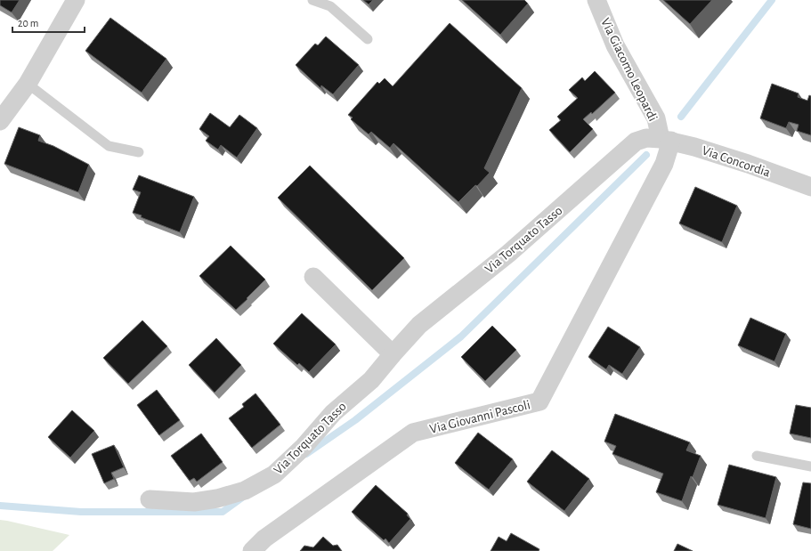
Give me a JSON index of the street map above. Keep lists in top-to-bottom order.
{
  "streets": {
    "street": [
      "Via Giacomo Leopardi",
      "Via Concordia",
      "Via Torquato Tasso",
      "Via Giovanni Pascoli"
    ]
  },
  "crossings": [
    ["Via Giacomo Leopardi", "Via Concordia"],
    ["Via Giacomo Leopardi", "Via Torquato Tasso"],
    ["Via Giacomo Leopardi", "Via Giovanni Pascoli"],
    ["Via Concordia", "Via Torquato Tasso"],
    ["Via Concordia", "Via Giovanni Pascoli"],
    ["Via Torquato Tasso", "Via Giovanni Pascoli"]
  ],
  "scale_bar": "20 m"
}
